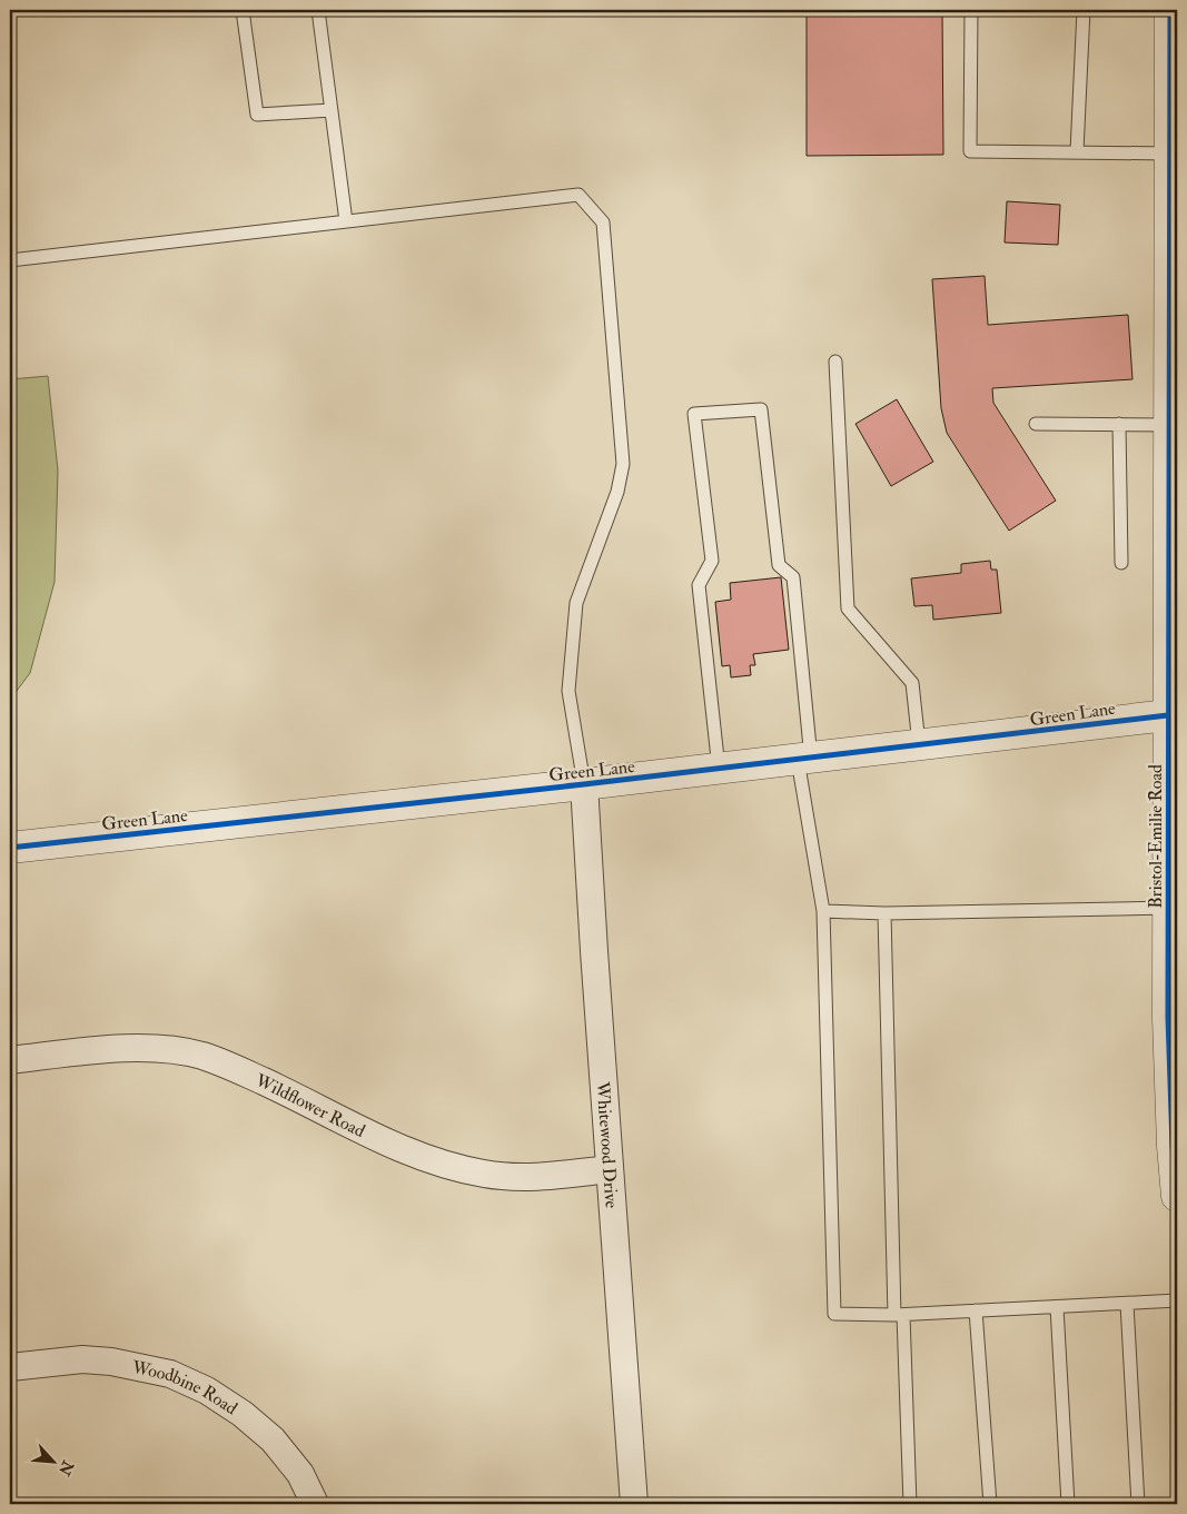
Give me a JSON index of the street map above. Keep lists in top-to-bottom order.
{
  "streets": {
    "street": [
      "Green Lane",
      "Bristol-Emilie Road",
      "Wildflower Road",
      "Whitewood Drive",
      "Woodbine Road"
    ]
  },
  "crossings": [
    ["Green Lane", "Bristol-Emilie Road"],
    ["Green Lane", "Whitewood Drive"],
    ["Wildflower Road", "Whitewood Drive"]
  ],
  "north": "bottom right"
}
